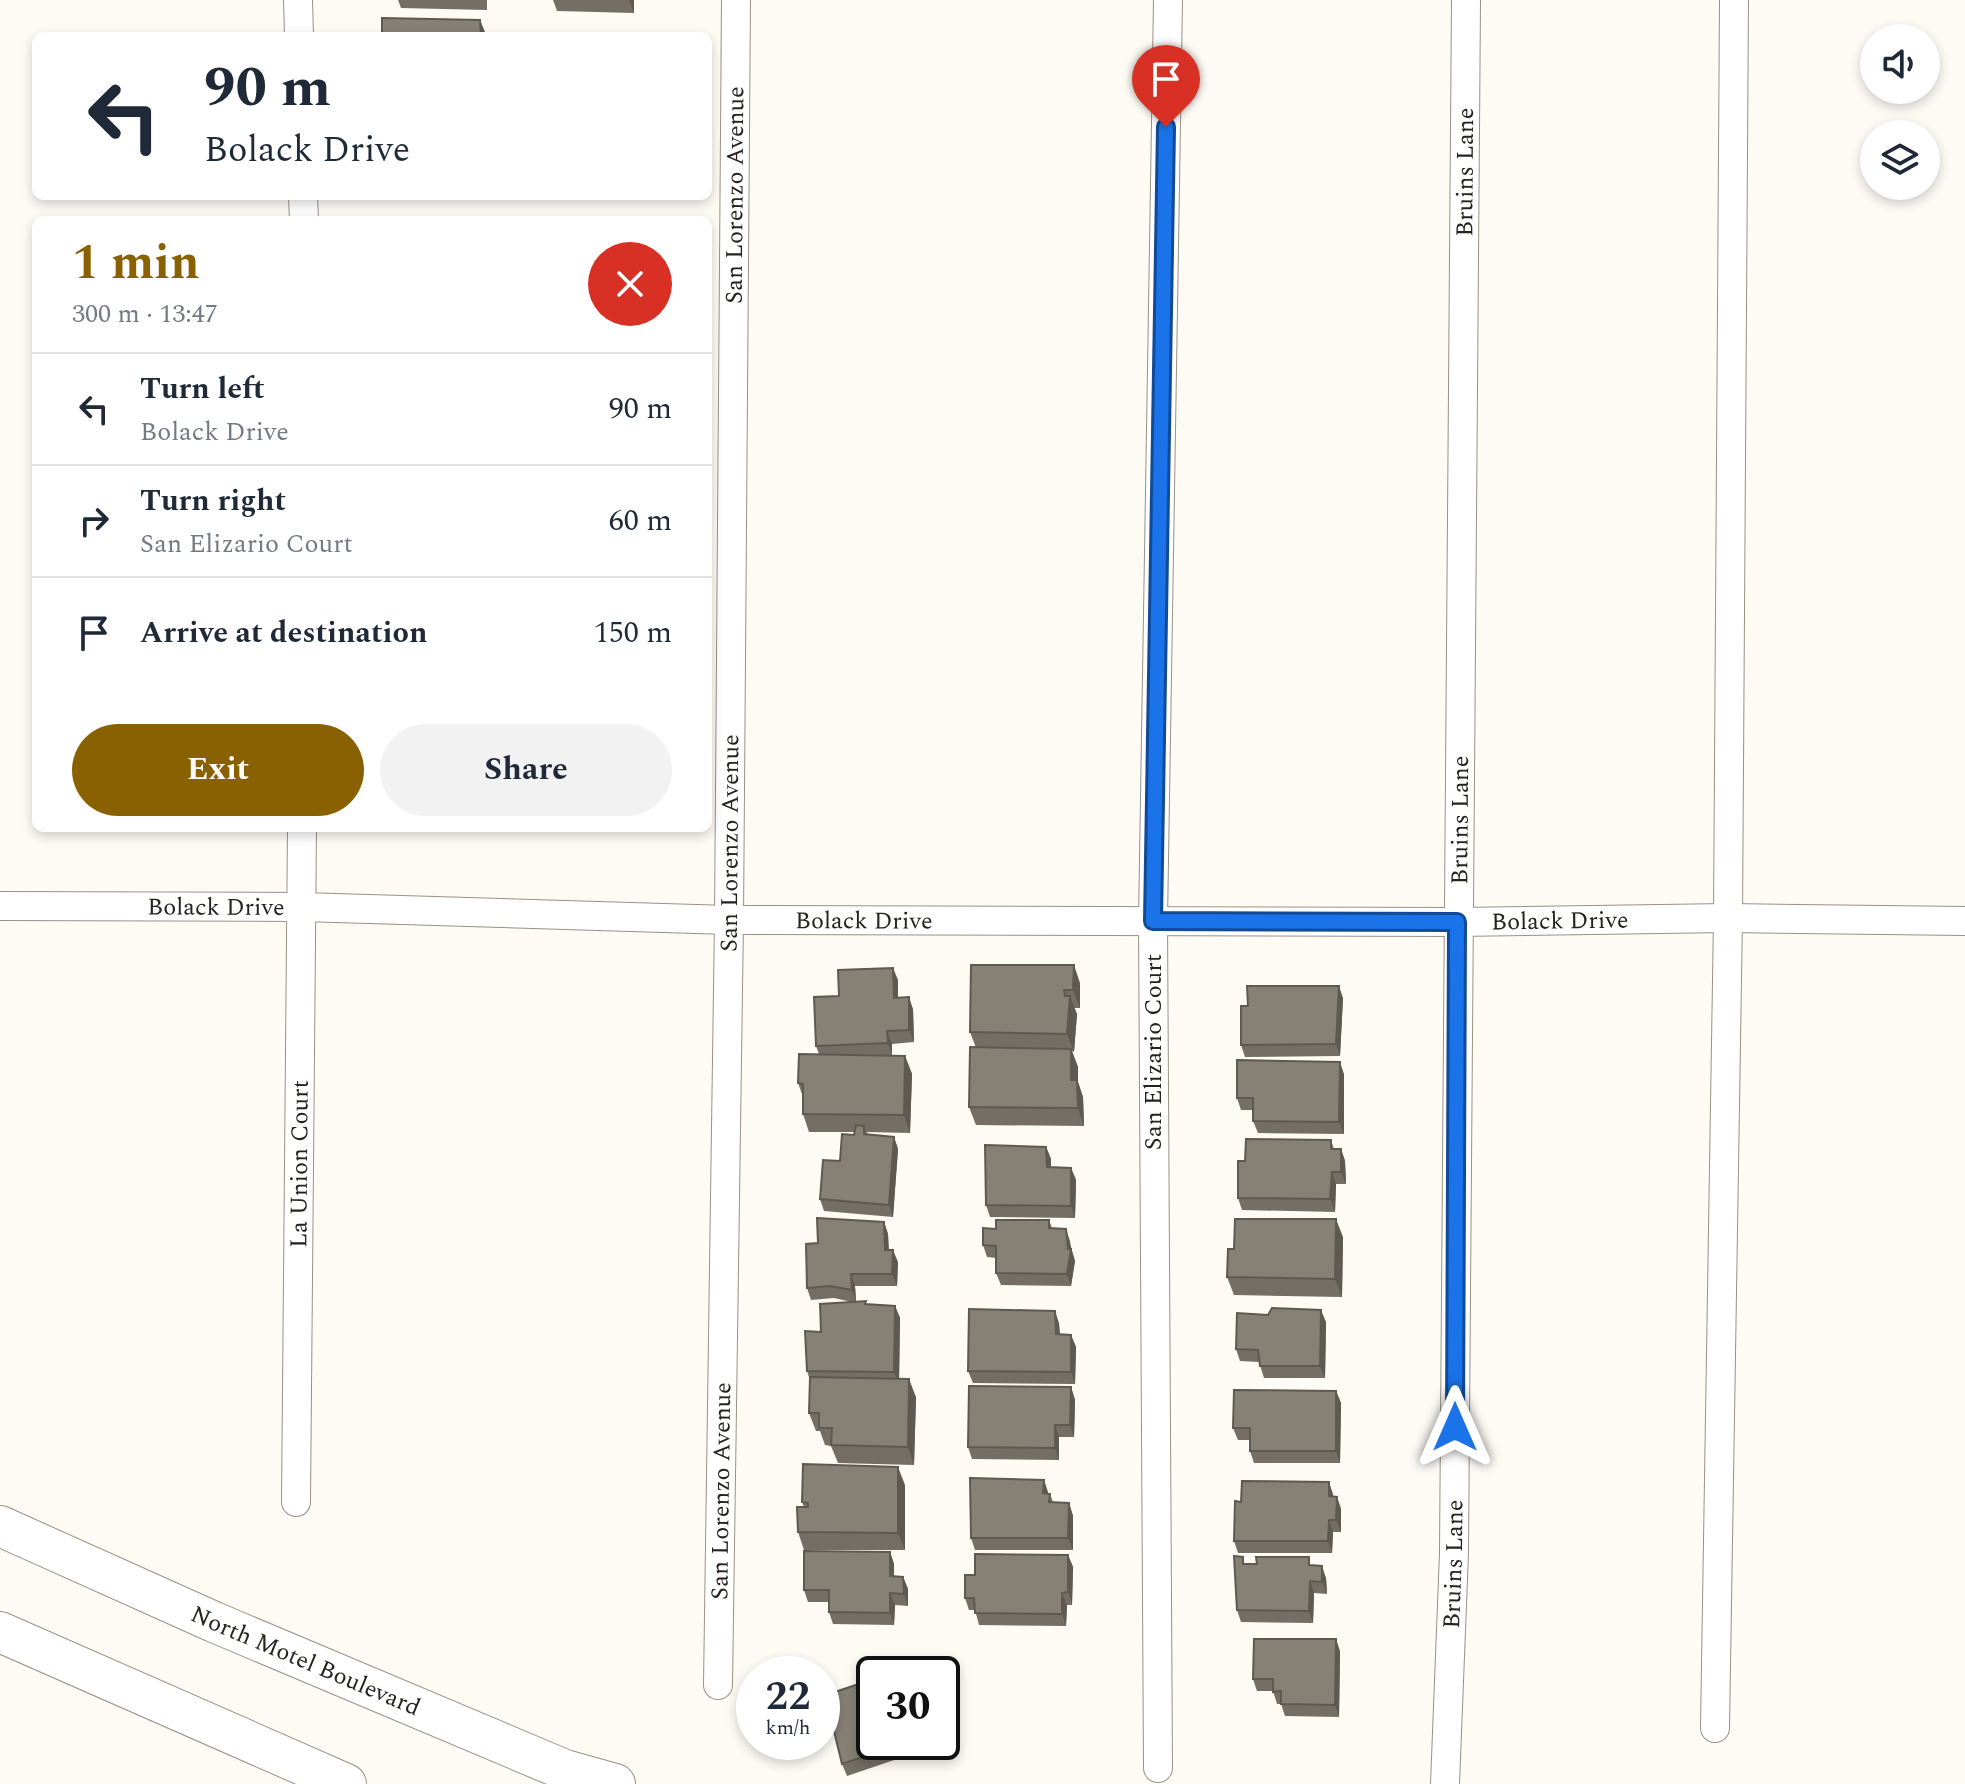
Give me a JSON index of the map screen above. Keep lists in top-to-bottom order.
{
  "streets": {
    "street": [
      "Bruins Lane",
      "San Lorenzo Avenue",
      "Bolack Drive",
      "San Elizario Court",
      "La Union Court",
      "North Motel Boulevard"
    ]
  },
  "crossings": [
    ["Bruins Lane", "Bolack Drive"],
    ["San Lorenzo Avenue", "Bolack Drive"],
    ["Bolack Drive", "San Elizario Court"],
    ["Bolack Drive", "La Union Court"]
  ],
  "page": {
    "turn": ["90 m", "Bolack Drive"],
    "heading": ["1 min", "300 m · 13:47"],
    "list": [
      {
        "name": "Turn left",
        "note": "Bolack Drive",
        "value": "90 m"
      },
      {
        "name": "Turn right",
        "note": "San Elizario Court",
        "value": "60 m"
      },
      {
        "name": "Arrive at destination",
        "value": "150 m"
      }
    ],
    "buttons": ["Exit", "Share"],
    "speed": "22 km/h",
    "limit": "30"
  }
}
